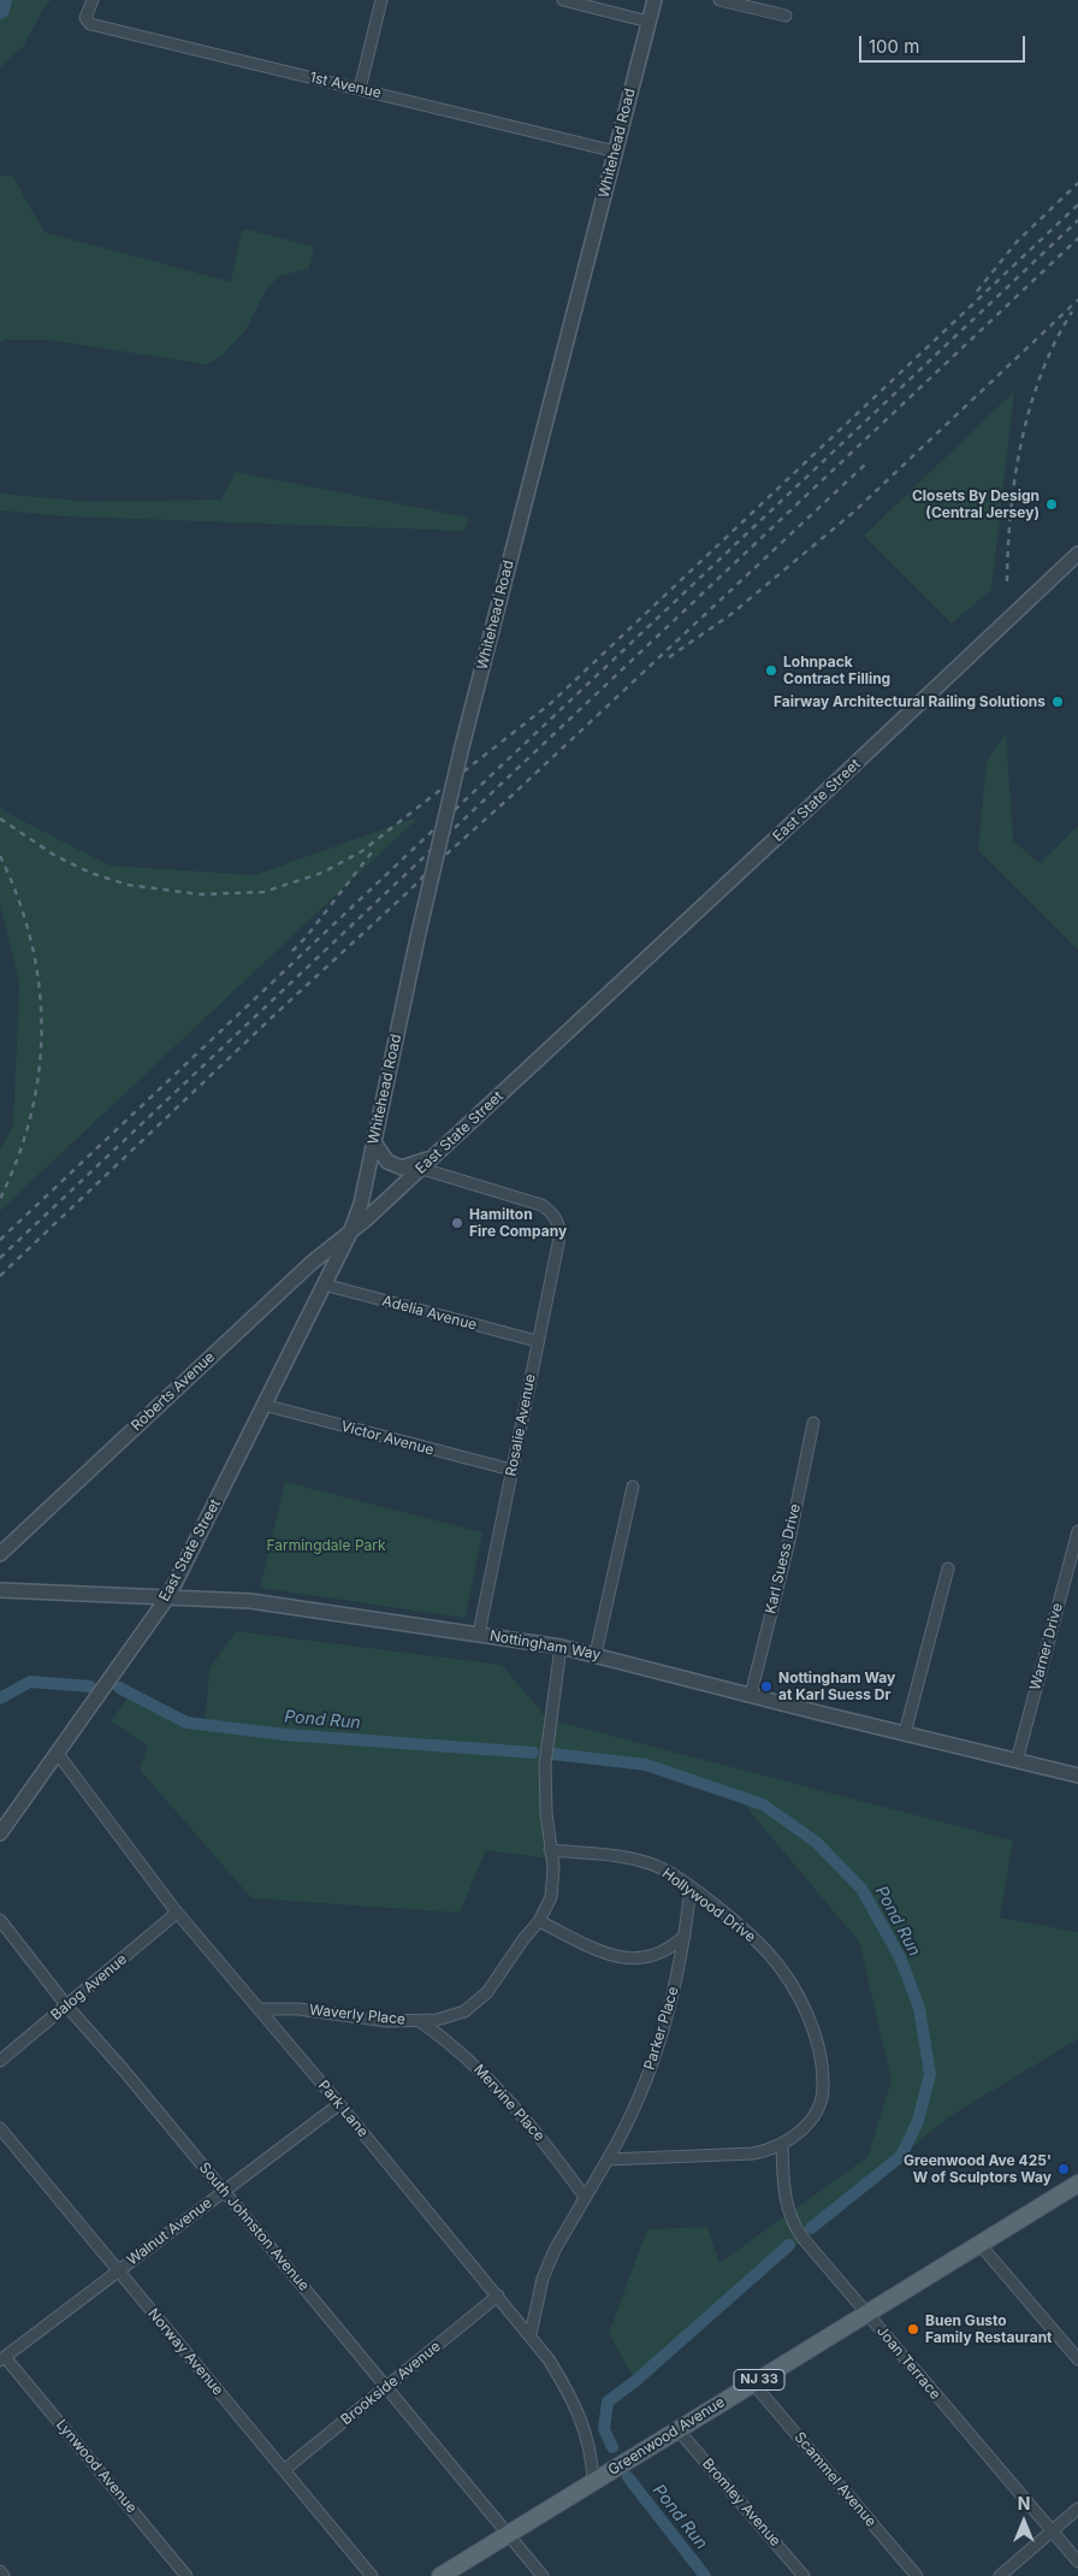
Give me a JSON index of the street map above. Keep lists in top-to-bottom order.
{
  "streets": {
    "main road": ["NJ 33", "Greenwood Avenue"],
    "street": [
      "1st Avenue",
      "Whitehead Road",
      "East State Street",
      "Adelia Avenue",
      "Roberts Avenue",
      "Rosalie Avenue",
      "Victor Avenue",
      "Karl Suess Drive",
      "Nottingham Way",
      "Warner Drive",
      "Hollywood Drive",
      "Balog Avenue",
      "Waverly Place",
      "Parker Place",
      "Mervine Place",
      "Park Lane",
      "South Johnston Avenue",
      "Walnut Avenue",
      "Norway Avenue",
      "Joan Terrace",
      "Brookside Avenue",
      "Lynwood Avenue",
      "Scammel Avenue",
      "Bromley Avenue"
    ]
  },
  "crossings": [
    ["1st Avenue", "Whitehead Road"],
    ["Whitehead Road", "East State Street"],
    ["Whitehead Road", "Roberts Avenue"],
    ["East State Street", "Adelia Avenue"],
    ["East State Street", "Roberts Avenue"],
    ["East State Street", "Rosalie Avenue"],
    ["East State Street", "Victor Avenue"],
    ["East State Street", "Nottingham Way"],
    ["East State Street", "Park Lane"],
    ["Adelia Avenue", "Rosalie Avenue"],
    ["Rosalie Avenue", "Victor Avenue"],
    ["Rosalie Avenue", "Nottingham Way"],
    ["Karl Suess Drive", "Nottingham Way"],
    ["Nottingham Way", "Warner Drive"],
    ["Hollywood Drive", "Waverly Place"],
    ["Hollywood Drive", "Parker Place"],
    ["Hollywood Drive", "Joan Terrace"],
    ["Balog Avenue", "Park Lane"],
    ["Balog Avenue", "South Johnston Avenue"],
    ["Waverly Place", "Mervine Place"],
    ["Waverly Place", "Park Lane"],
    ["Park Lane", "Walnut Avenue"],
    ["Park Lane", "Brookside Avenue"],
    ["Park Lane", "Greenwood Avenue"],
    ["South Johnston Avenue", "Walnut Avenue"],
    ["South Johnston Avenue", "Brookside Avenue"],
    ["South Johnston Avenue", "Greenwood Avenue"],
    ["Walnut Avenue", "Norway Avenue"],
    ["Walnut Avenue", "Lynwood Avenue"],
    ["Norway Avenue", "Brookside Avenue"],
    ["Joan Terrace", "Greenwood Avenue"],
    ["Greenwood Avenue", "Scammel Avenue"],
    ["Greenwood Avenue", "Bromley Avenue"]
  ],
  "water": ["Pond Run"],
  "parks": ["Farmingdale Park"],
  "places": [
    "Closets By Design (Central Jersey)",
    "Lohnpack Contract Filling",
    "Fairway Architectural Railing Solutions",
    "Hamilton Fire Company",
    "Nottingham Way at Karl Suess Dr",
    "Greenwood Ave 425' W of Sculptors Way",
    "Buen Gusto Family Restaurant"
  ],
  "scale_bar": "100 m",
  "north": "top"
}
